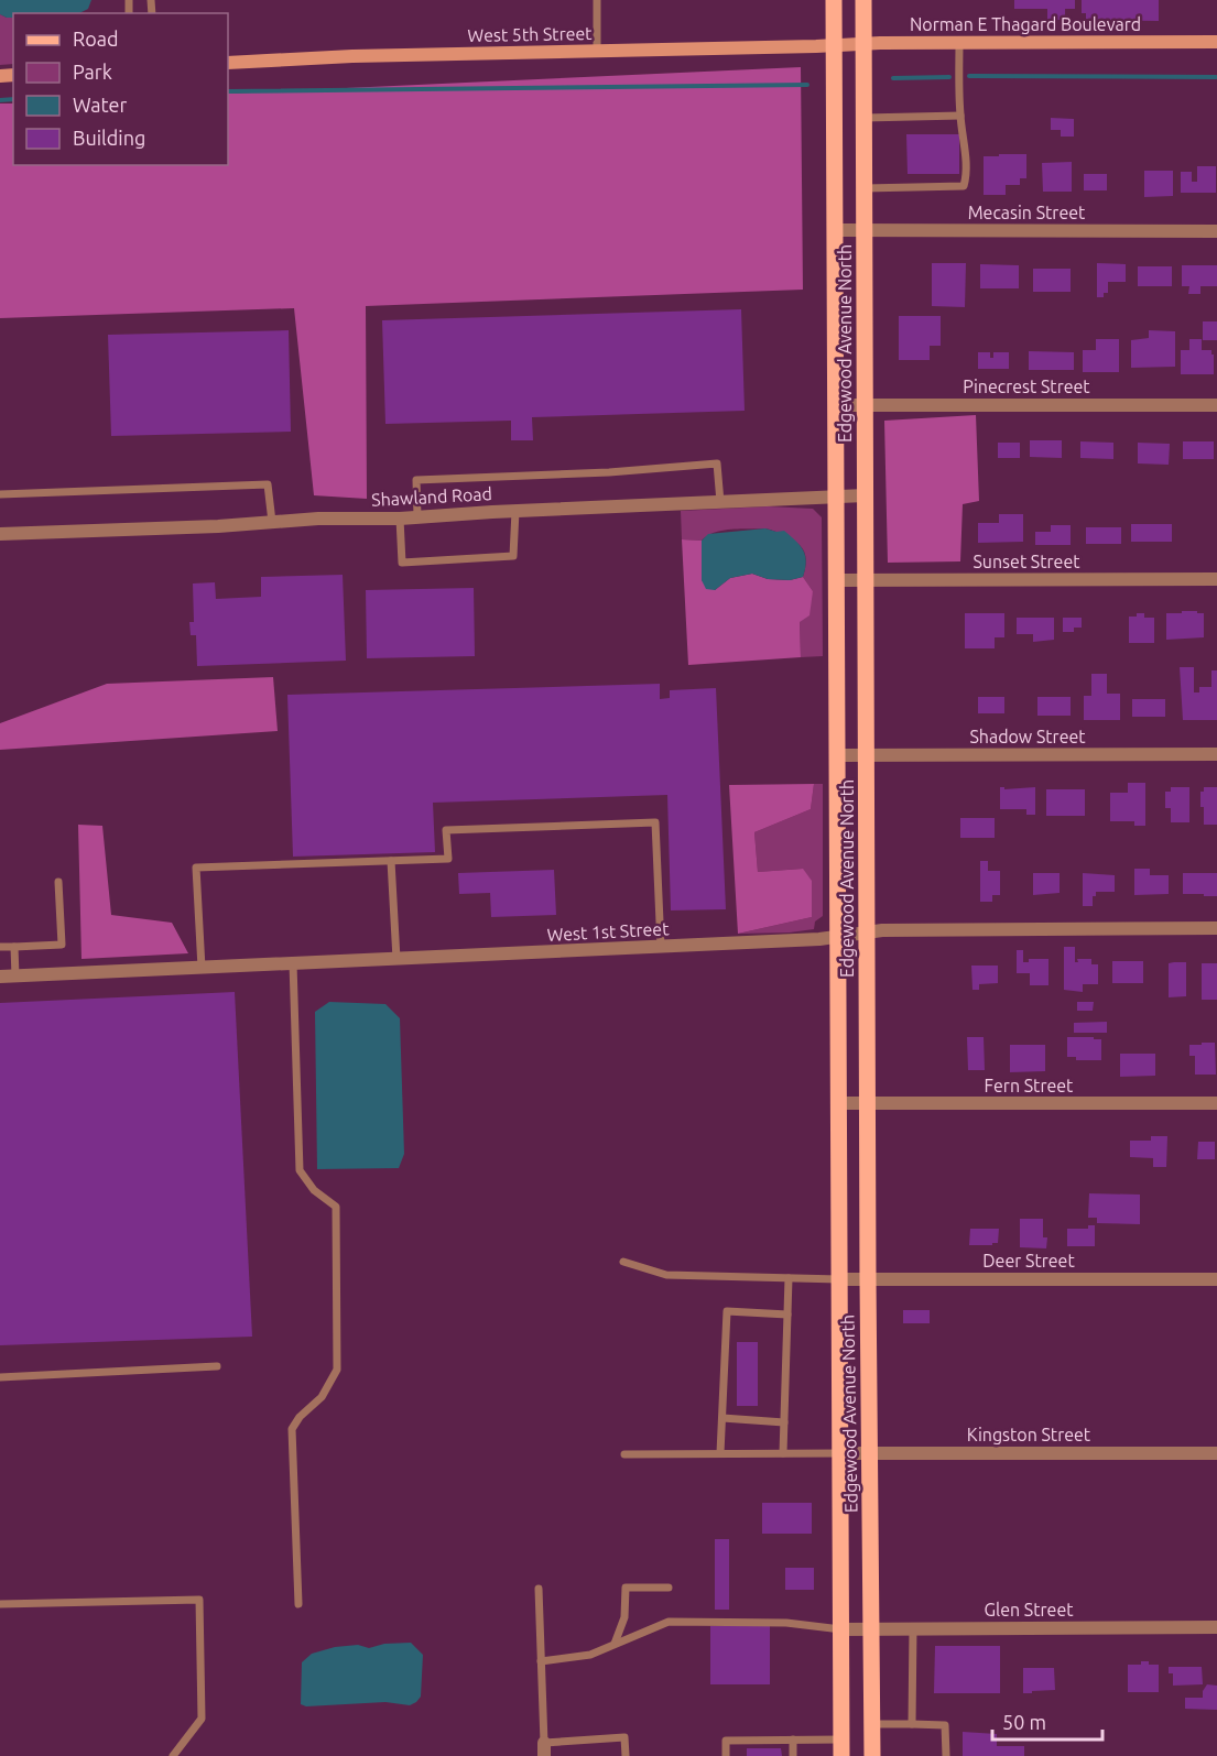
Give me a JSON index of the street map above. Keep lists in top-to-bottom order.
{
  "streets": {
    "main road": ["Edgewood Avenue North"],
    "street": [
      "Norman E Thagard Boulevard",
      "West 5th Street",
      "Mecasin Street",
      "Pinecrest Street",
      "Shawland Road",
      "Sunset Street",
      "Shadow Street",
      "West 1st Street",
      "Fern Street",
      "Deer Street",
      "Kingston Street",
      "Glen Street"
    ]
  },
  "crossings": [
    ["Norman E Thagard Boulevard", "West 5th Street"],
    ["Norman E Thagard Boulevard", "Edgewood Avenue North"],
    ["West 5th Street", "Edgewood Avenue North"],
    ["Mecasin Street", "Edgewood Avenue North"],
    ["Edgewood Avenue North", "Pinecrest Street"],
    ["Edgewood Avenue North", "Shawland Road"],
    ["Edgewood Avenue North", "Sunset Street"],
    ["Edgewood Avenue North", "Shadow Street"],
    ["Edgewood Avenue North", "West 1st Street"],
    ["Edgewood Avenue North", "Fern Street"],
    ["Edgewood Avenue North", "Deer Street"],
    ["Edgewood Avenue North", "Kingston Street"],
    ["Edgewood Avenue North", "Glen Street"]
  ],
  "legend": [
    "Road",
    "Park",
    "Water",
    "Building"
  ],
  "scale_bar": "50 m"
}
